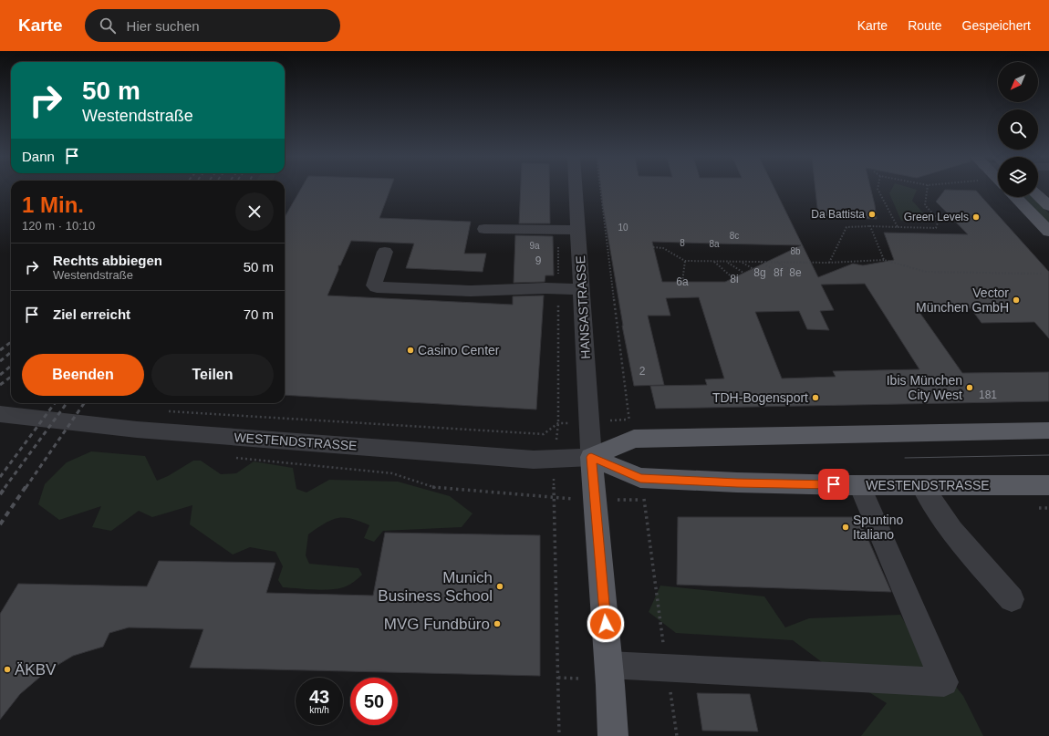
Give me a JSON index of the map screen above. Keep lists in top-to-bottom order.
{
  "streets": {
    "main road": ["WESTENDSTRASSE"],
    "street": ["HANSASTRASSE"]
  },
  "crossings": [
    ["HANSASTRASSE", "WESTENDSTRASSE"]
  ],
  "places": [
    "Da Battista",
    "Green Levels",
    "Vector München GmbH",
    "Casino Center",
    "Ibis München City West",
    "TDH-Bogensport",
    "Spuntino Italiano",
    "Munich Business School",
    "MVG Fundbüro",
    "ÄKBV"
  ],
  "house_numbers": [
    "10",
    "8c",
    "8",
    "8a",
    "9a",
    "8b",
    "9",
    "8g",
    "8f",
    "8e",
    "8i",
    "6a",
    "2",
    "181"
  ],
  "north": "bottom left",
  "page": {
    "header": "Karte",
    "search": "Hier suchen",
    "nav": ["Karte", "Route", "Gespeichert"],
    "turn": ["50 m", "Westendstraße"],
    "then": "Dann",
    "heading": ["1 Min.", "120 m · 10:10"],
    "list": [
      {
        "name": "Rechts abbiegen",
        "note": "Westendstraße",
        "value": "50 m"
      },
      {
        "name": "Ziel erreicht",
        "value": "70 m"
      }
    ],
    "buttons": ["Beenden", "Teilen"],
    "speed": "43 km/h",
    "limit": "50"
  }
}
